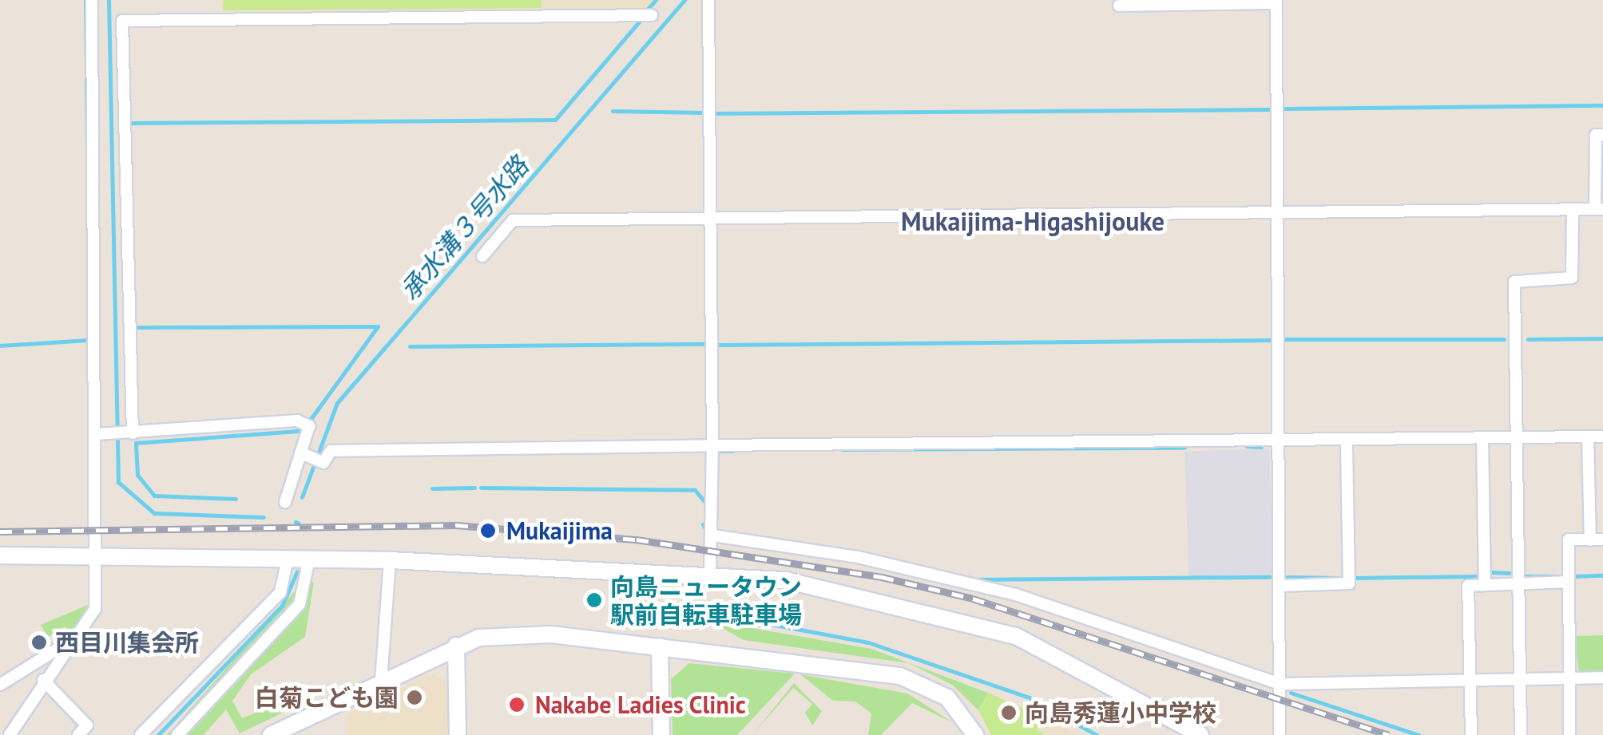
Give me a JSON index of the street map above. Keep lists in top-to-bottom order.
{
  "districts": ["Mukaijima-Higashijouke"],
  "water": ["承水溝３号水路"],
  "places": [
    "Mukaijima",
    "向島ニュータウン 駅前自転車駐車場",
    "西目川集会所",
    "白菊こども園",
    "Nakabe Ladies Clinic",
    "向島秀蓮小中学校"
  ]
}
